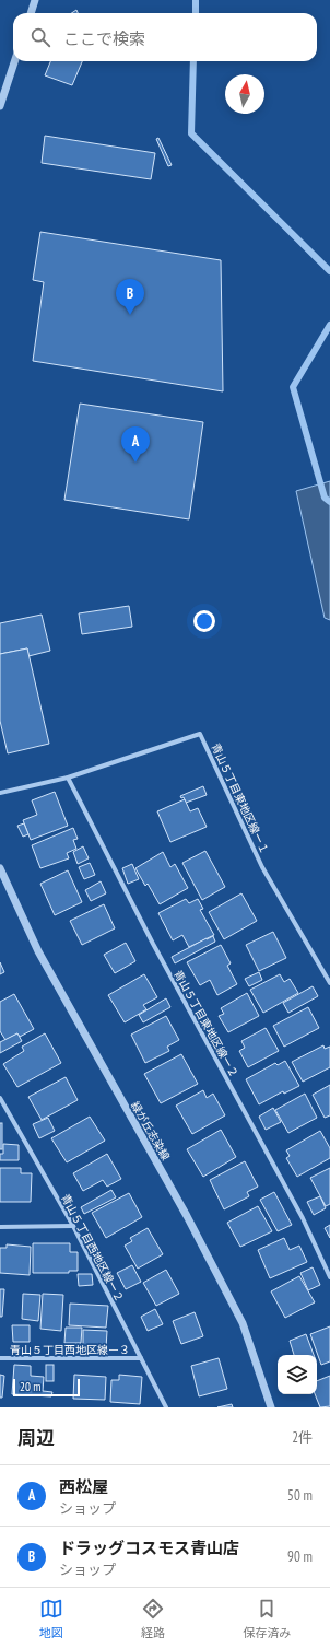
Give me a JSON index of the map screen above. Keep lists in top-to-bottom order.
{
  "streets": {
    "street": [
      "青山５丁目東地区線ー１",
      "青山５丁目東地区線ー２",
      "緑が丘志染線",
      "青山５丁目西地区線ー２",
      "青山５丁目西地区線ー３"
    ]
  },
  "crossings": [
    ["青山５丁目東地区線ー１", "青山５丁目東地区線ー２"],
    ["青山５丁目西地区線ー２", "青山５丁目西地区線ー３"]
  ],
  "scale_bar": "20 m",
  "north": "top",
  "page": {
    "search": "ここで検索",
    "pins": ["B", "A"],
    "scale": "20 m",
    "heading": ["周辺", "2件"],
    "list": [
      {
        "mark": "A",
        "name": "西松屋",
        "note": "ショップ",
        "value": "50 m"
      },
      {
        "mark": "B",
        "name": "ドラッグコスモス青山店",
        "note": "ショップ",
        "value": "90 m"
      }
    ],
    "nav": ["地図", "経路", "保存済み"]
  }
}
